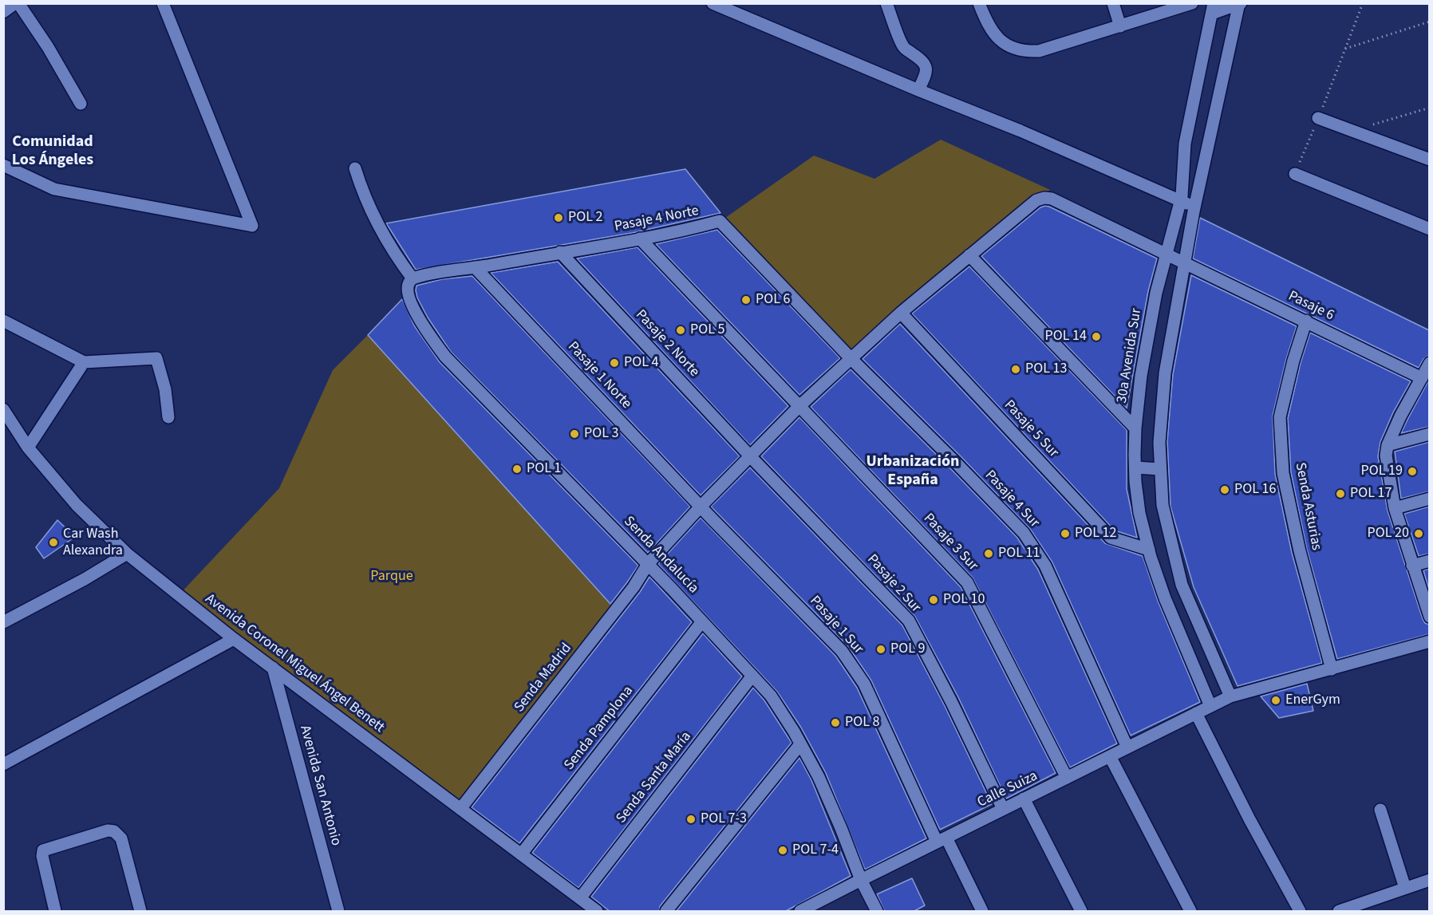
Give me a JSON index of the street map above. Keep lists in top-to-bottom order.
{
  "streets": {
    "street": [
      "Pasaje 4 Norte",
      "Pasaje 6",
      "Pasaje 2 Norte",
      "30a Avenida Sur",
      "Pasaje 1 Norte",
      "Pasaje 5 Sur",
      "Pasaje 4 Sur",
      "Senda Asturias",
      "Pasaje 3 Sur",
      "Senda Andalucía",
      "Pasaje 2 Sur",
      "Pasaje 1 Sur",
      "Avenida Coronel Miguel Ángel Benett",
      "Senda Madrid",
      "Senda Pamplona",
      "Senda Santa María",
      "Avenida San Antonio",
      "Calle Suiza"
    ]
  },
  "crossings": [
    ["Pasaje 4 Norte", "Pasaje 2 Norte"],
    ["Pasaje 4 Norte", "Pasaje 1 Norte"],
    ["Pasaje 4 Norte", "Pasaje 4 Sur"],
    ["Pasaje 4 Norte", "Pasaje 3 Sur"],
    ["Pasaje 4 Norte", "Senda Andalucía"],
    ["Pasaje 4 Norte", "Senda Madrid"],
    ["Pasaje 6", "30a Avenida Sur"],
    ["Pasaje 6", "Senda Asturias"],
    ["Pasaje 6", "Senda Madrid"],
    ["Pasaje 2 Norte", "Pasaje 2 Sur"],
    ["Pasaje 2 Norte", "Senda Madrid"],
    ["30a Avenida Sur", "Pasaje 5 Sur"],
    ["30a Avenida Sur", "Calle Suiza"],
    ["Pasaje 1 Norte", "Pasaje 1 Sur"],
    ["Pasaje 1 Norte", "Senda Madrid"],
    ["Pasaje 5 Sur", "Senda Madrid"],
    ["Pasaje 4 Sur", "Senda Madrid"],
    ["Pasaje 4 Sur", "Calle Suiza"],
    ["Senda Asturias", "Calle Suiza"],
    ["Pasaje 3 Sur", "Senda Madrid"],
    ["Pasaje 3 Sur", "Calle Suiza"],
    ["Senda Andalucía", "Senda Madrid"],
    ["Senda Andalucía", "Senda Pamplona"],
    ["Senda Andalucía", "Senda Santa María"],
    ["Senda Andalucía", "Calle Suiza"],
    ["Pasaje 2 Sur", "Senda Madrid"],
    ["Pasaje 2 Sur", "Calle Suiza"],
    ["Pasaje 1 Sur", "Senda Madrid"],
    ["Pasaje 1 Sur", "Calle Suiza"],
    ["Avenida Coronel Miguel Ángel Benett", "Senda Madrid"],
    ["Avenida Coronel Miguel Ángel Benett", "Senda Pamplona"],
    ["Avenida Coronel Miguel Ángel Benett", "Senda Santa María"],
    ["Avenida Coronel Miguel Ángel Benett", "Avenida San Antonio"]
  ],
  "districts": ["Comunidad Los Ángeles", "Urbanización España"],
  "parks": ["Parque"],
  "places": [
    "POL 2",
    "POL 6",
    "POL 5",
    "POL 14",
    "POL 4",
    "POL 13",
    "POL 3",
    "POL 1",
    "POL 19",
    "POL 16",
    "POL 17",
    "POL 12",
    "POL 20",
    "Car Wash Alexandra",
    "POL 11",
    "POL 10",
    "POL 9",
    "EnerGym",
    "POL 8",
    "POL 7-3",
    "POL 7-4"
  ]
}
